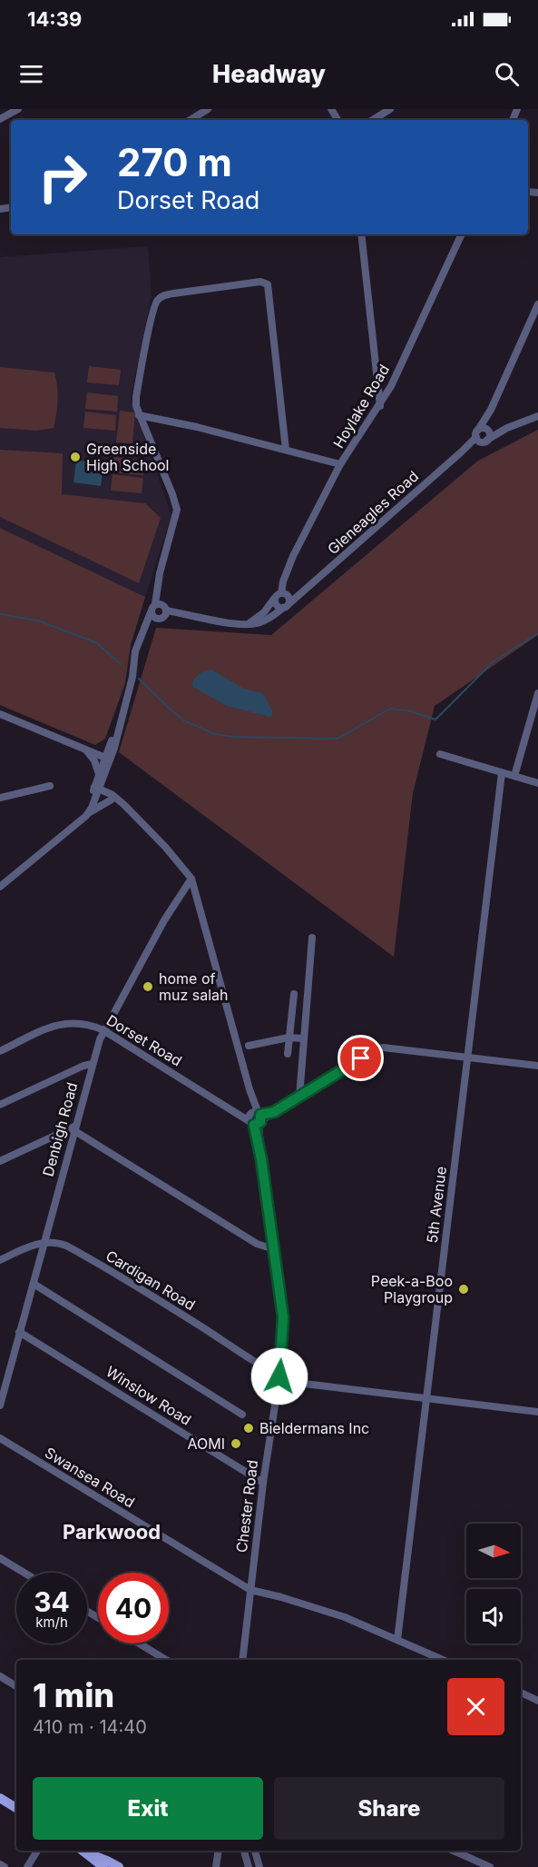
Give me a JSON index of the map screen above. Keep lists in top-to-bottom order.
{
  "streets": {
    "street": [
      "Hoylake Road",
      "Gleneagles Road",
      "Dorset Road",
      "Denbigh Road",
      "5th Avenue",
      "Cardigan Road",
      "Winslow Road",
      "Swansea Road",
      "Chester Road"
    ]
  },
  "crossings": [
    ["Dorset Road", "Denbigh Road"],
    ["Dorset Road", "5th Avenue"],
    ["Dorset Road", "Chester Road"],
    ["Denbigh Road", "Cardigan Road"],
    ["Denbigh Road", "Winslow Road"],
    ["Denbigh Road", "Chester Road"],
    ["5th Avenue", "Cardigan Road"],
    ["5th Avenue", "Swansea Road"],
    ["Cardigan Road", "Chester Road"],
    ["Winslow Road", "Chester Road"],
    ["Swansea Road", "Chester Road"]
  ],
  "districts": ["Parkwood"],
  "places": [
    "Greenside High School",
    "home of muz salah",
    "Peek-a-Boo Playgroup",
    "Bieldermans Inc",
    "AOMI"
  ],
  "north": "right",
  "page": {
    "status": "14:39",
    "header": "Headway",
    "turn": ["270 m", "Dorset Road"],
    "speed": "34 km/h",
    "limit": "40",
    "heading": ["1 min", "410 m · 14:40"],
    "buttons": ["Exit", "Share"]
  }
}
